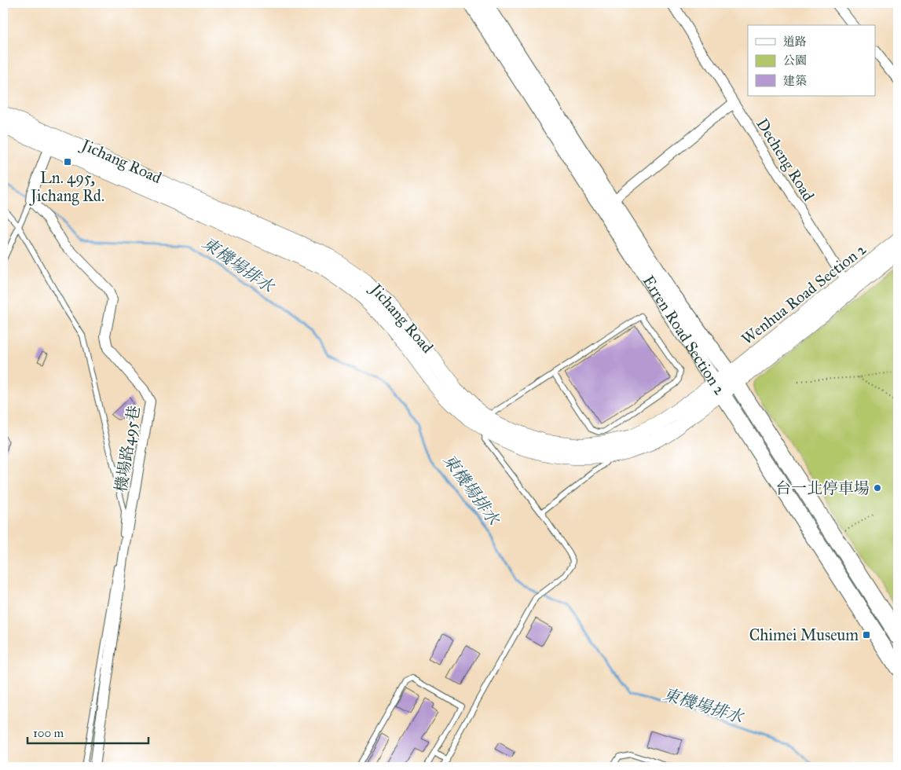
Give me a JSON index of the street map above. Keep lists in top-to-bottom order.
{
  "streets": {
    "main road": ["Erren Road Section 2"],
    "street": [
      "Decheng Road",
      "Jichang Road",
      "Wenhua Road Section 2",
      "機場路495巷"
    ]
  },
  "crossings": [
    ["Decheng Road", "Wenhua Road Section 2"],
    ["Jichang Road", "Wenhua Road Section 2"],
    ["Jichang Road", "Erren Road Section 2"],
    ["Wenhua Road Section 2", "Erren Road Section 2"]
  ],
  "water": ["東機場排水"],
  "places": {
    "transit": ["Ln. 495, Jichang Rd.", "Chimei Museum"],
    "other": ["台一北停車場"]
  },
  "legend": ["道路", "公園", "建築"],
  "scale_bar": "100 m"
}
